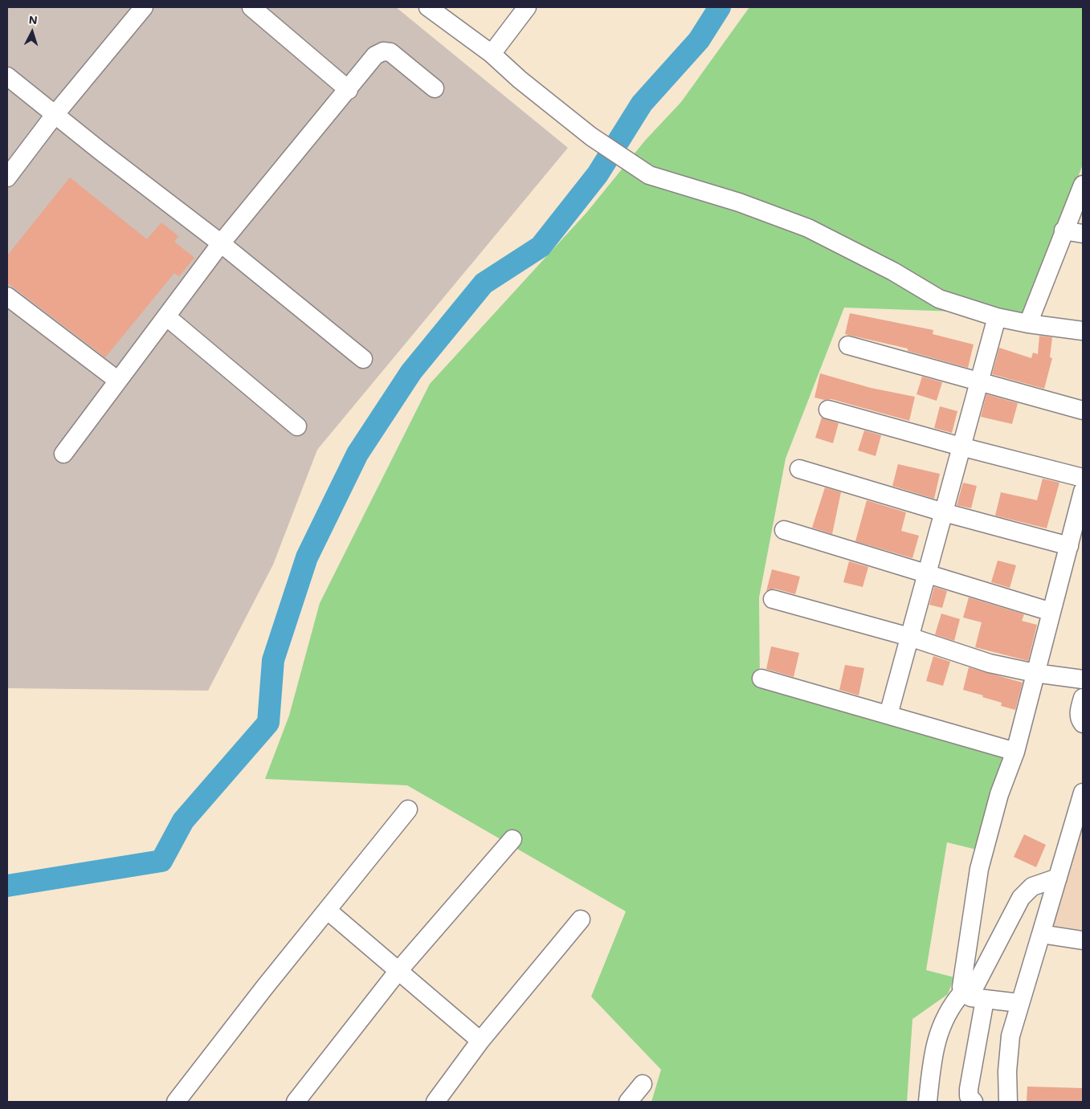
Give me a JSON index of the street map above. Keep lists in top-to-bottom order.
{
  "north": "top"
}
